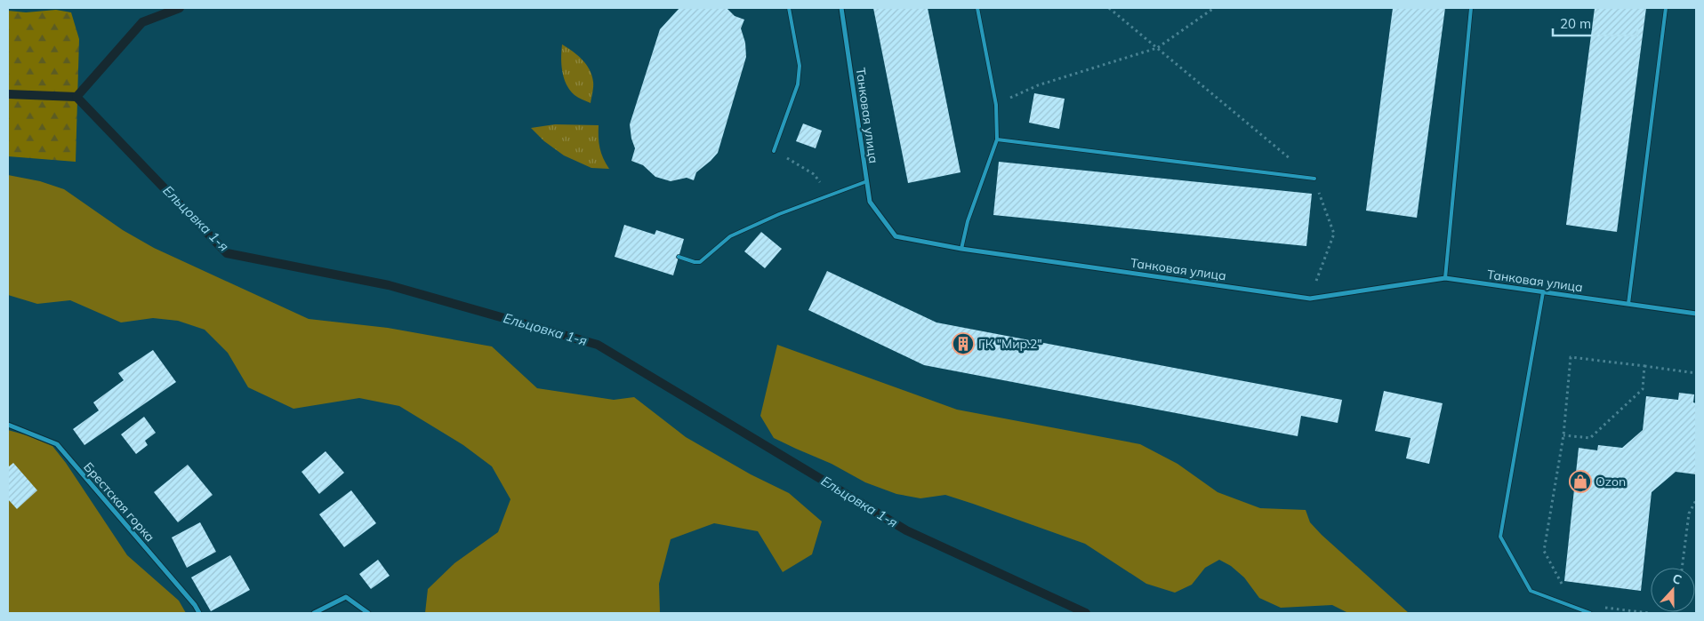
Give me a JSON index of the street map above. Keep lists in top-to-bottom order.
{
  "streets": {
    "street": ["Танковая улица", "Брестская горка"]
  },
  "water": ["Ельцовка 1-я"],
  "places": {
    "building": ["ГК \"Мир.2\""],
    "shop": ["Ozon"]
  },
  "scale_bar": "20 m",
  "north": "top"
}
